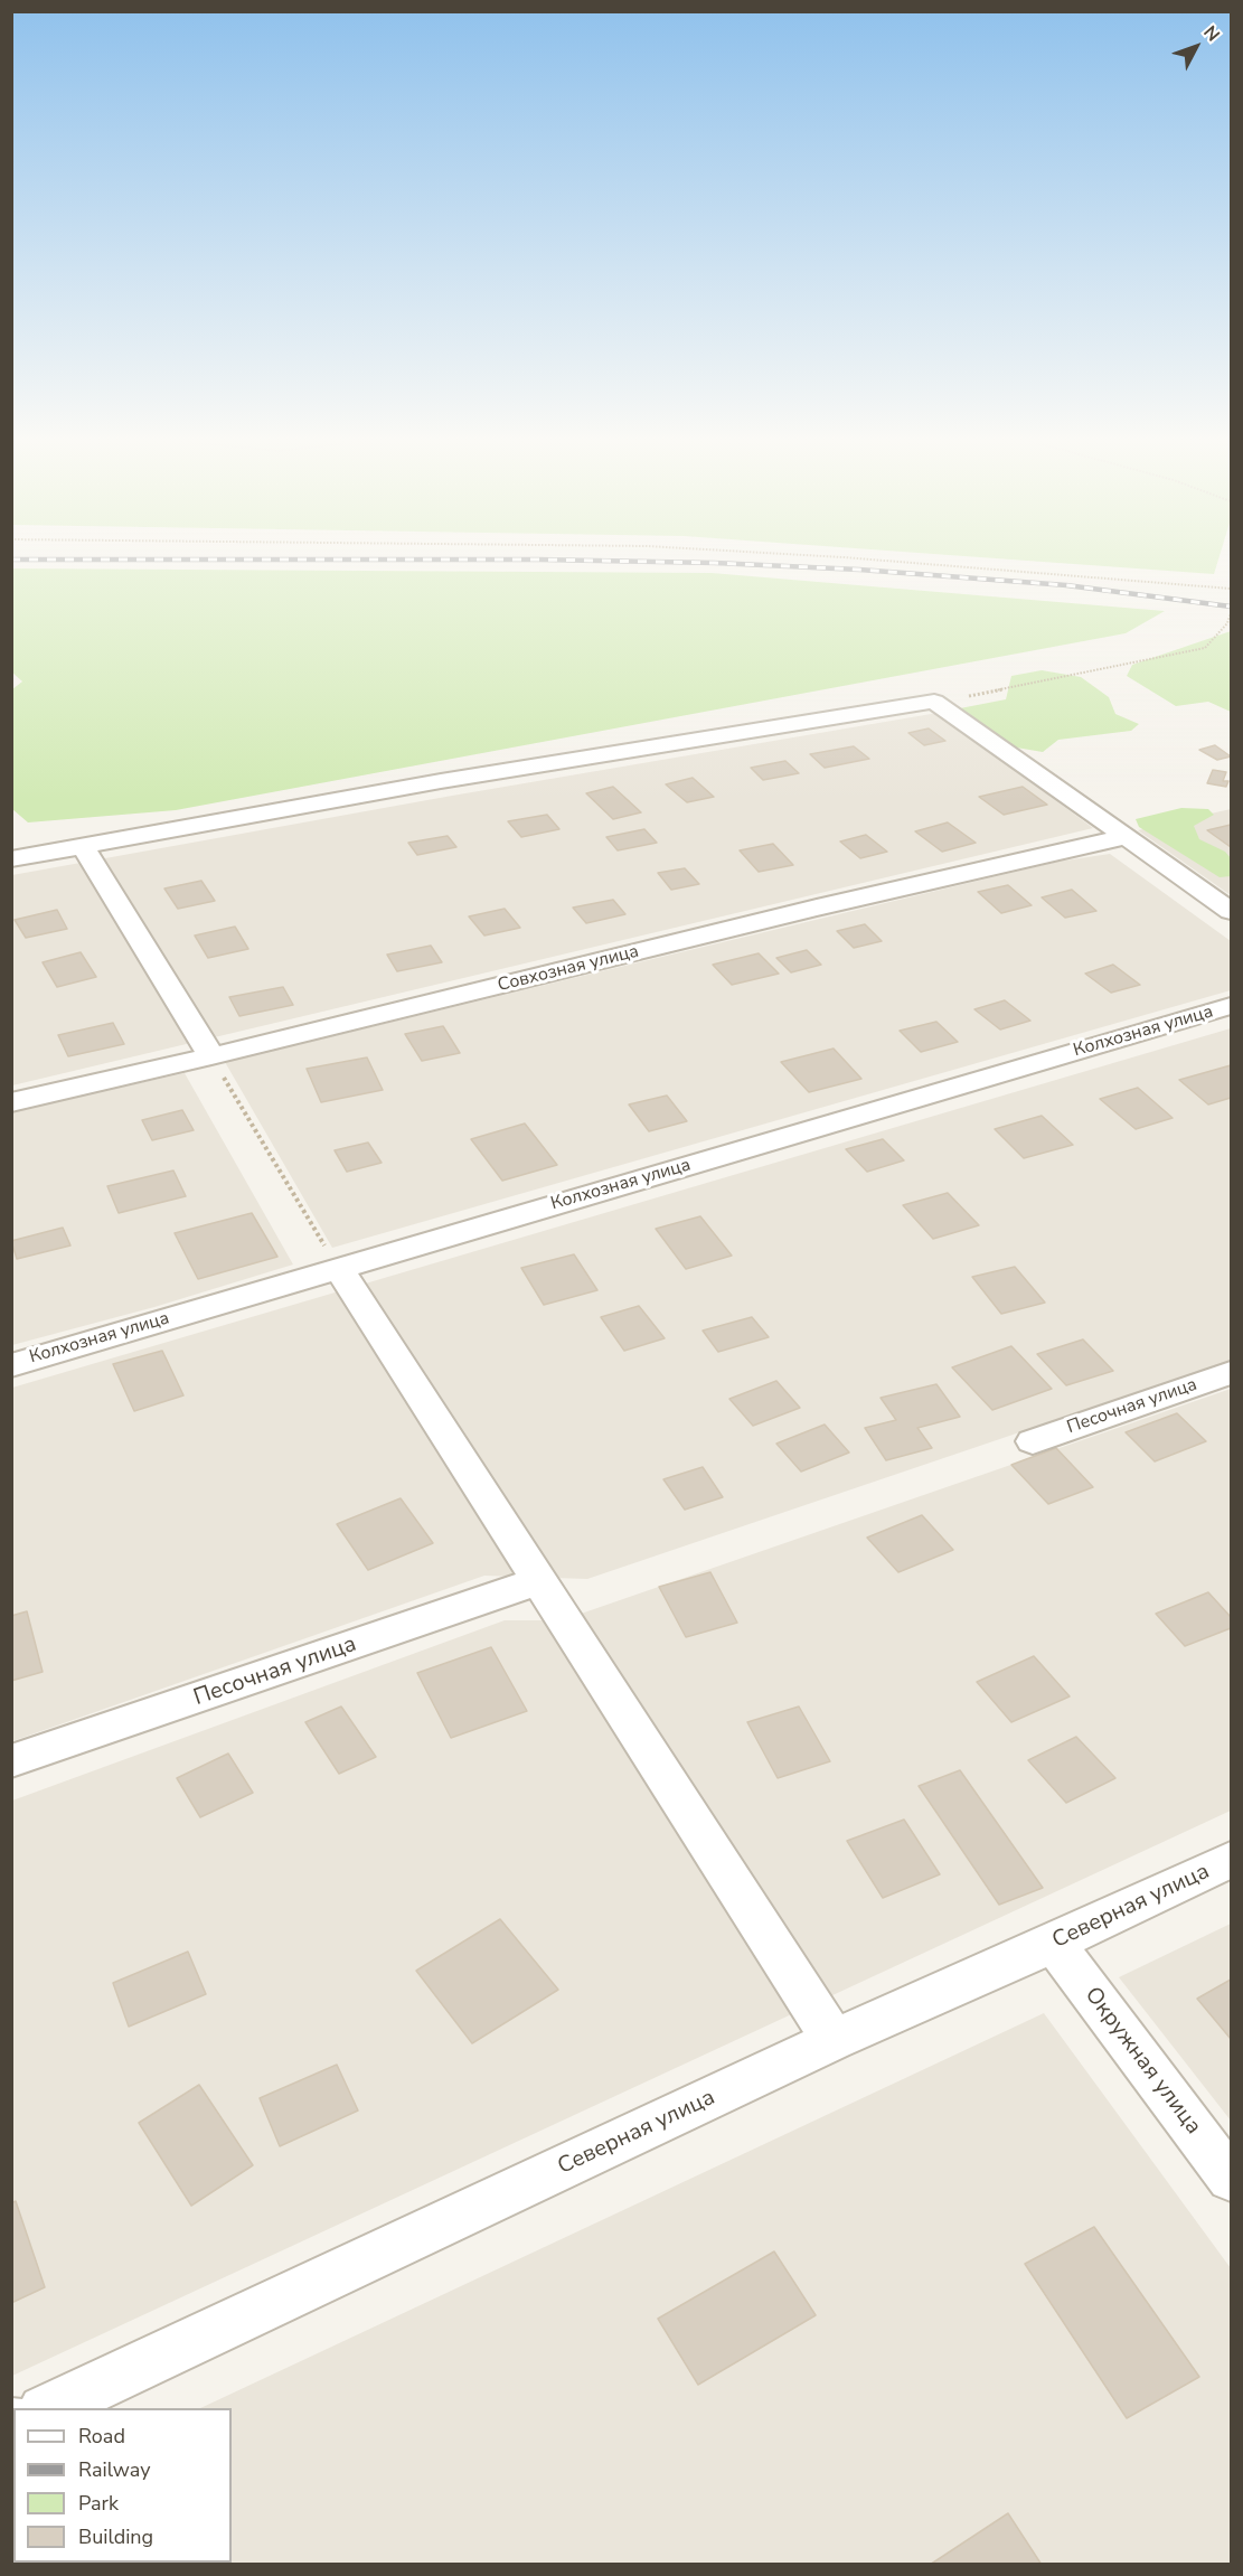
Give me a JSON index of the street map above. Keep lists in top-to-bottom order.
{
  "streets": {
    "street": [
      "Совхозная улица",
      "Колхозная улица",
      "Песочная улица",
      "Северная улица",
      "Окружная улица"
    ]
  },
  "crossings": [
    ["Северная улица", "Окружная улица"]
  ],
  "legend": [
    "Road",
    "Railway",
    "Park",
    "Building"
  ],
  "north": "top right"
}
